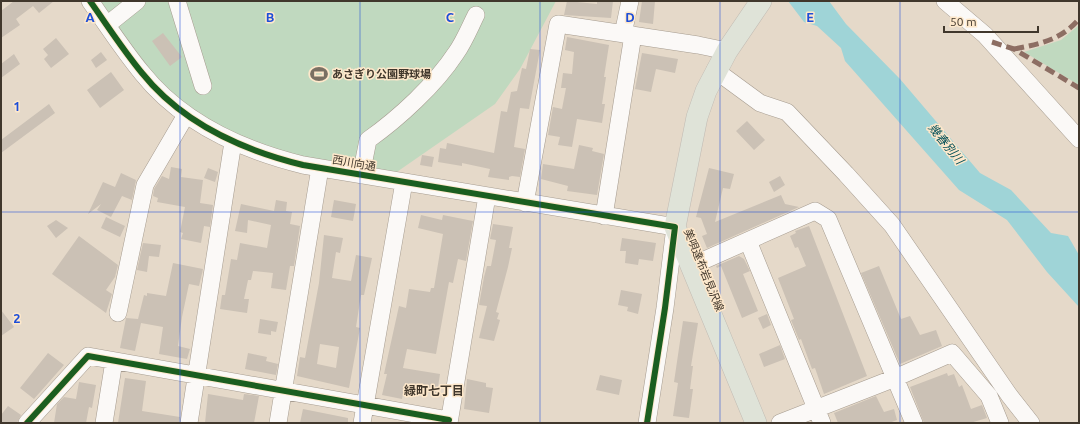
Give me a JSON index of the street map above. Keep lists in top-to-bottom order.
{
  "streets": {
    "main road": ["美唄達布岩見沢線"],
    "street": ["西川向通"]
  },
  "crossings": [
    ["西川向通", "美唄達布岩見沢線"]
  ],
  "districts": ["緑町七丁目"],
  "water": ["幾春別川"],
  "places": {
    "sports": ["あさぎり公園野球場"]
  },
  "scale_bar": "50 m",
  "grid": {
    "columns": [
      "A",
      "B",
      "C",
      "D",
      "E"
    ],
    "rows": ["1", "2"]
  }
}
